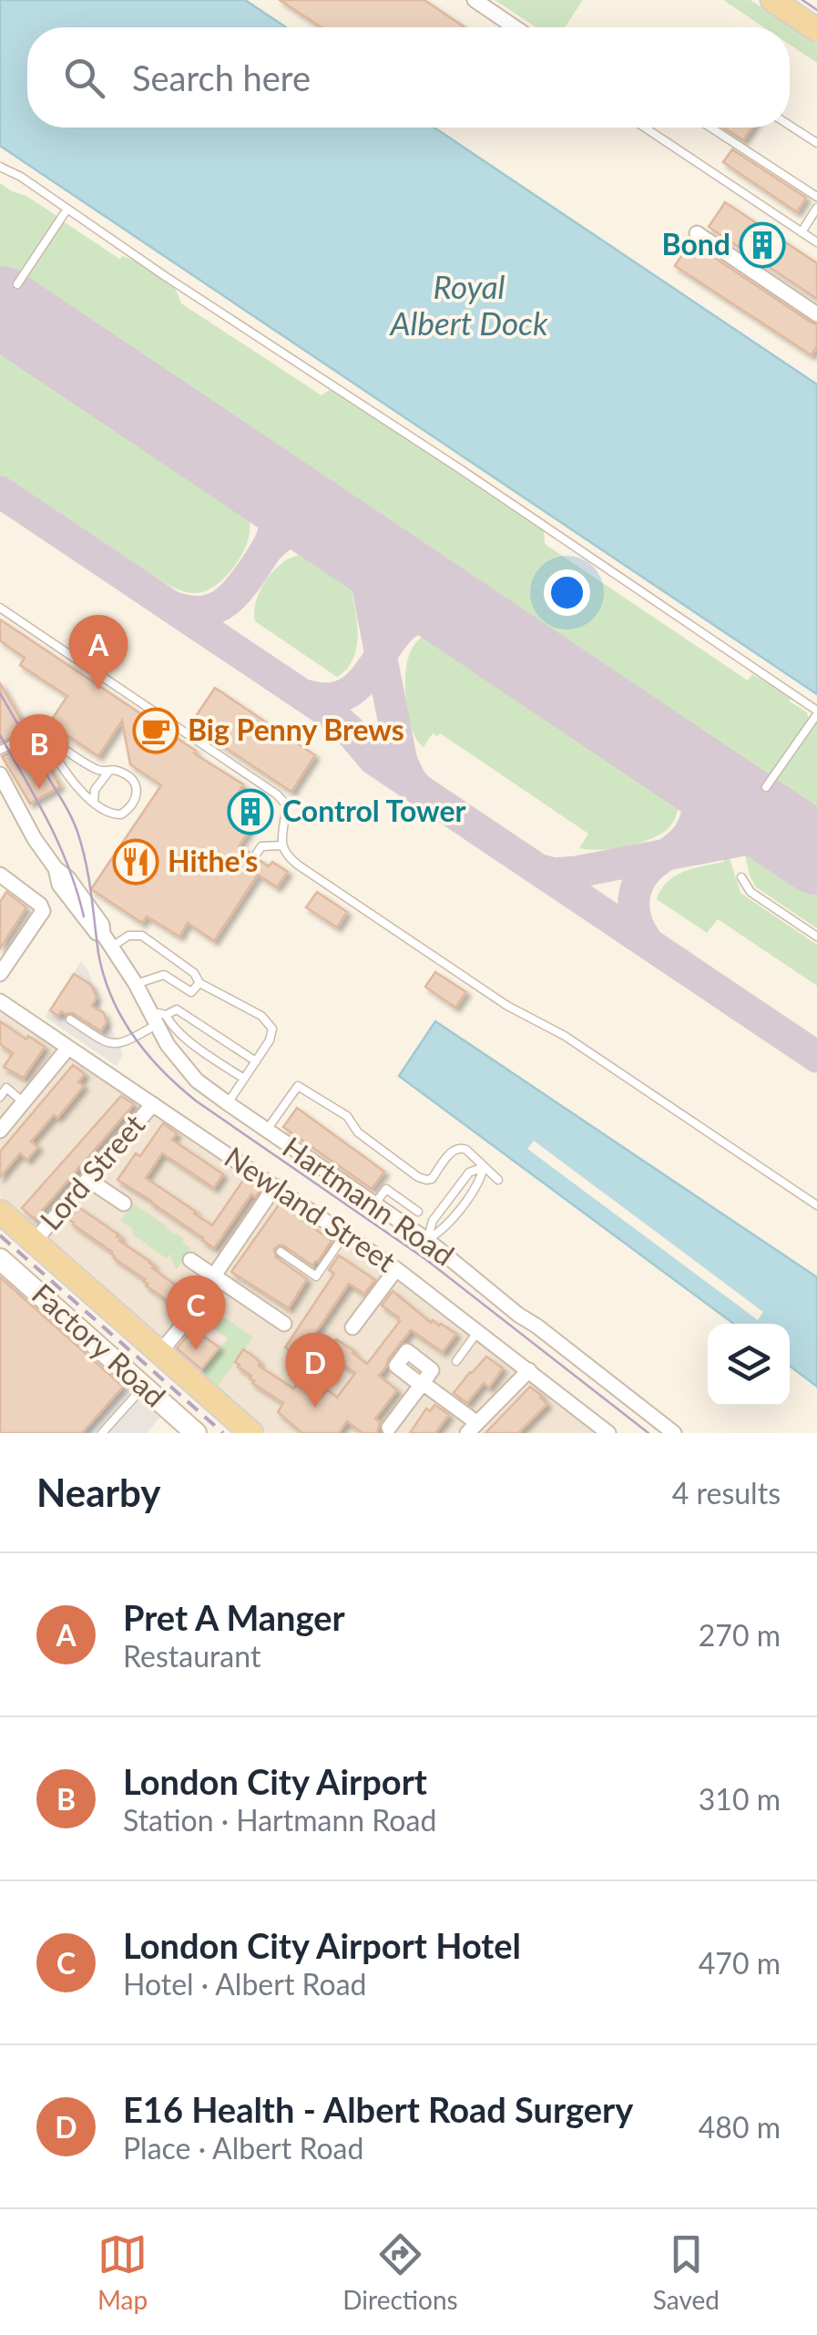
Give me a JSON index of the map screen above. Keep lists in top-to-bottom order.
{
  "streets": {
    "street": [
      "Lord Street",
      "Hartmann Road",
      "Newland Street",
      "Factory Road"
    ]
  },
  "crossings": [
    ["Lord Street", "Newland Street"]
  ],
  "water": ["Royal Albert Dock"],
  "places": {
    "building": ["Bond", "Control Tower"],
    "cafe": ["Big Penny Brews"],
    "restaurant": ["Hithe's"]
  },
  "page": {
    "search": "Search here",
    "pins": [
      "A",
      "B",
      "C",
      "D"
    ],
    "heading": ["Nearby", "4 results"],
    "list": [
      {
        "mark": "A",
        "name": "Pret A Manger",
        "note": "Restaurant",
        "value": "270 m"
      },
      {
        "mark": "B",
        "name": "London City Airport",
        "note": "Station · Hartmann Road",
        "value": "310 m"
      },
      {
        "mark": "C",
        "name": "London City Airport Hotel",
        "note": "Hotel · Albert Road",
        "value": "470 m"
      },
      {
        "mark": "D",
        "name": "E16 Health - Albert Road Surgery",
        "note": "Place · Albert Road",
        "value": "480 m"
      }
    ],
    "nav": ["Map", "Directions", "Saved"]
  }
}
